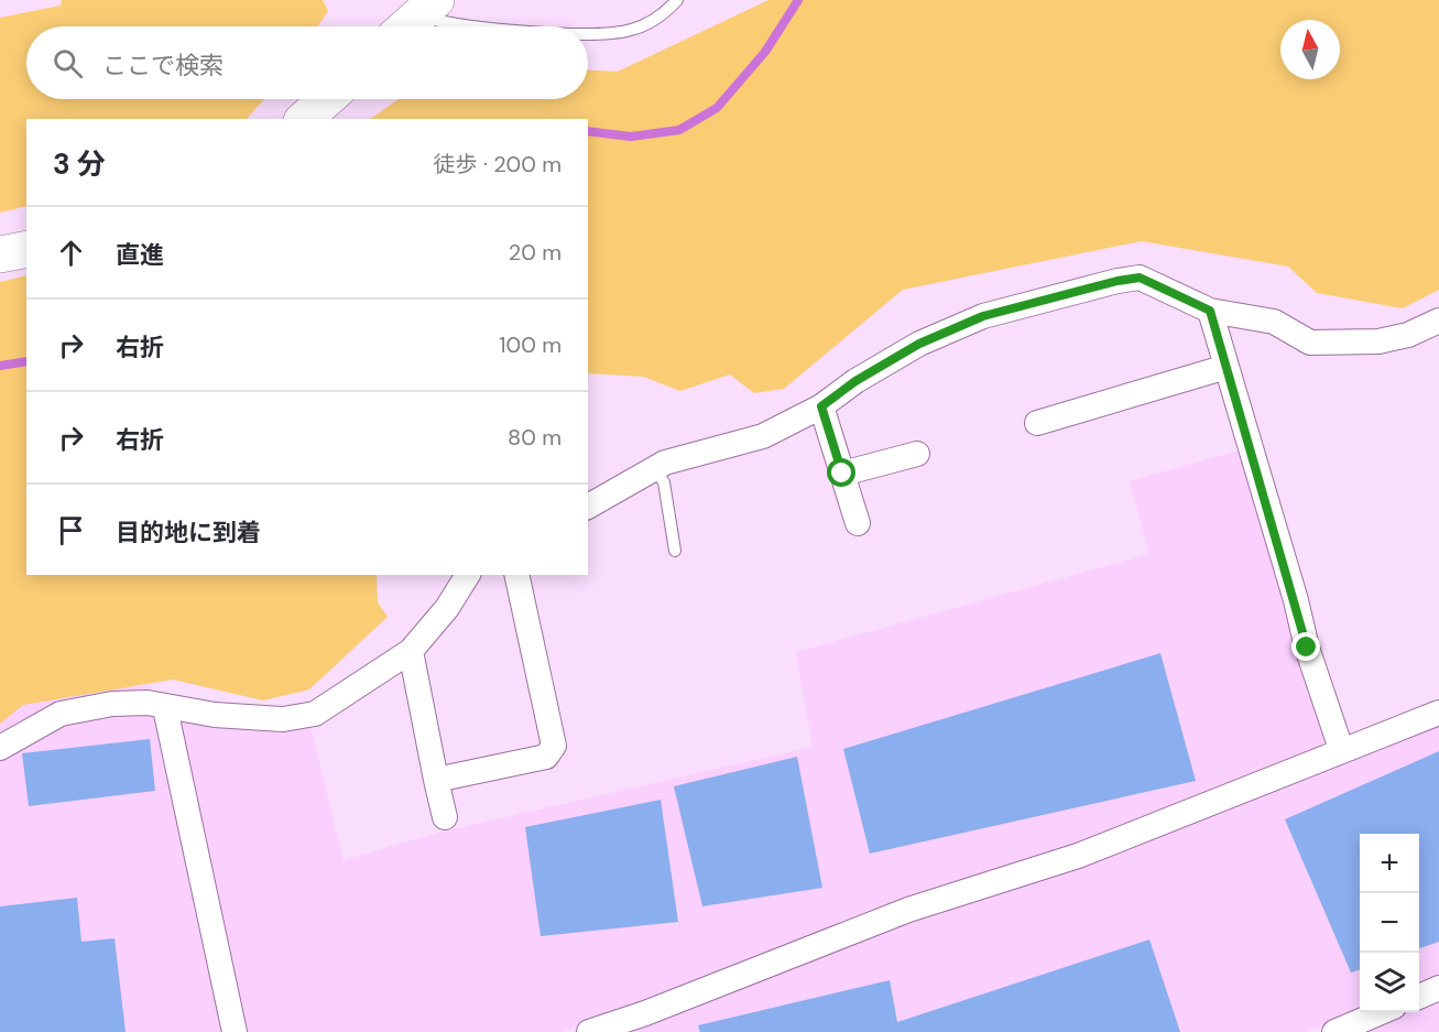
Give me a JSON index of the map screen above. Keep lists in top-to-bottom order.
{
  "north": "top",
  "page": {
    "search": "ここで検索",
    "heading": ["3 分", "徒歩 · 200 m"],
    "list": [
      ["直進", "20 m"],
      ["右折", "100 m"],
      ["右折", "80 m"],
      "目的地に到着"
    ],
    "map_buttons": ["+", "−"]
  }
}
